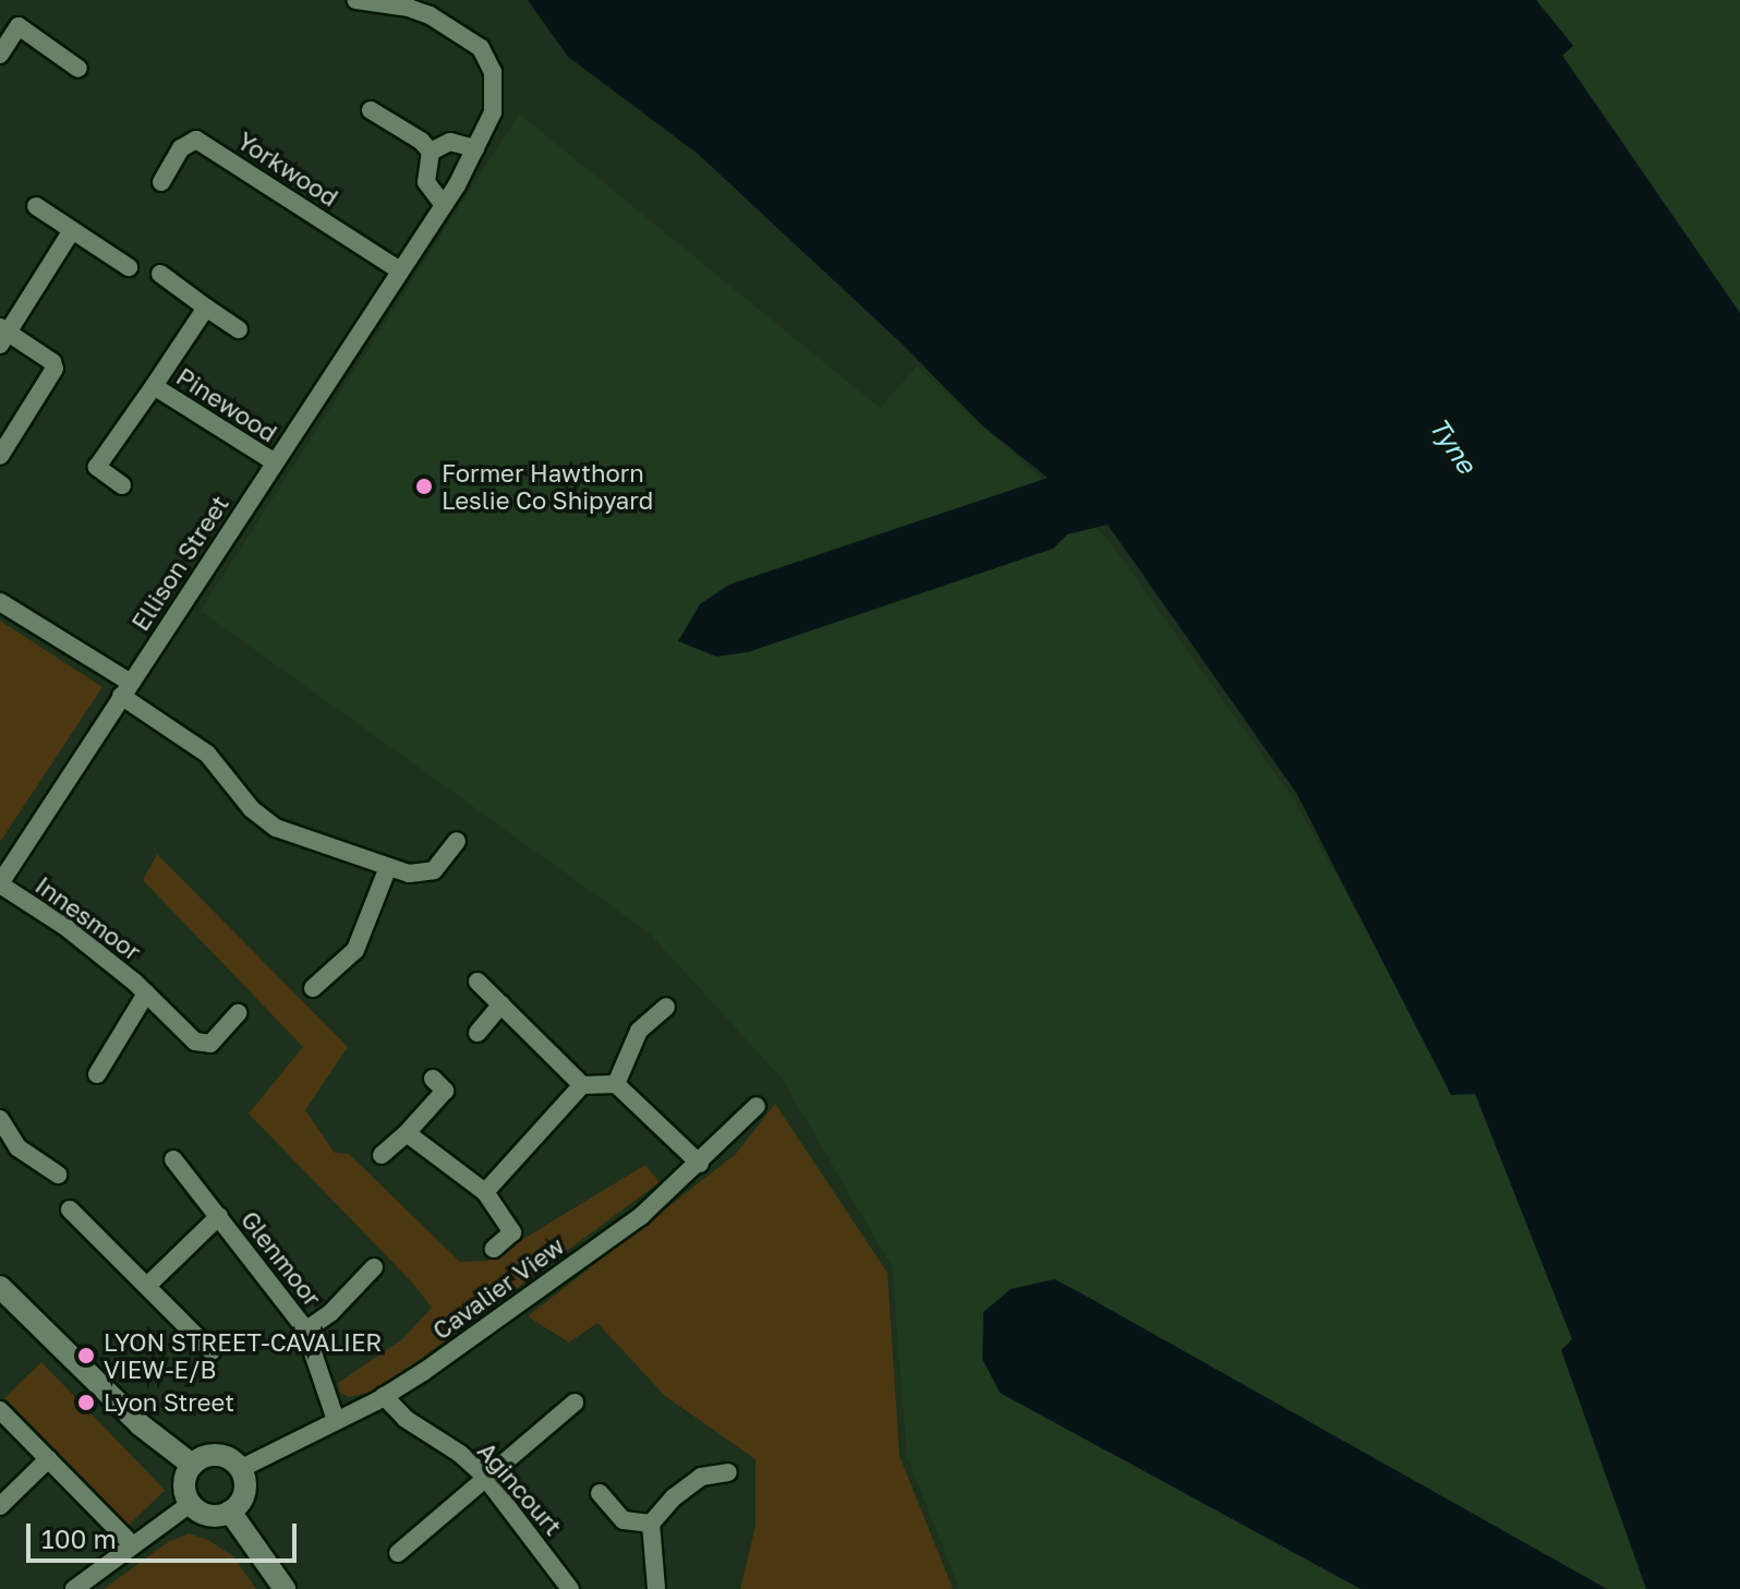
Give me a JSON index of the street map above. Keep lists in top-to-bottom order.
{
  "streets": {
    "street": [
      "Yorkwood",
      "Pinewood",
      "Ellison Street",
      "Innesmoor",
      "Glenmoor",
      "Cavalier View",
      "Agincourt"
    ]
  },
  "crossings": [
    ["Yorkwood", "Ellison Street"],
    ["Pinewood", "Ellison Street"],
    ["Ellison Street", "Innesmoor"],
    ["Glenmoor", "Cavalier View"],
    ["Cavalier View", "Agincourt"]
  ],
  "water": ["Tyne"],
  "places": ["Former Hawthorn Leslie Co Shipyard", "LYON STREET-CAVALIER VIEW-E/B", "Lyon Street"],
  "scale_bar": "100 m"
}
